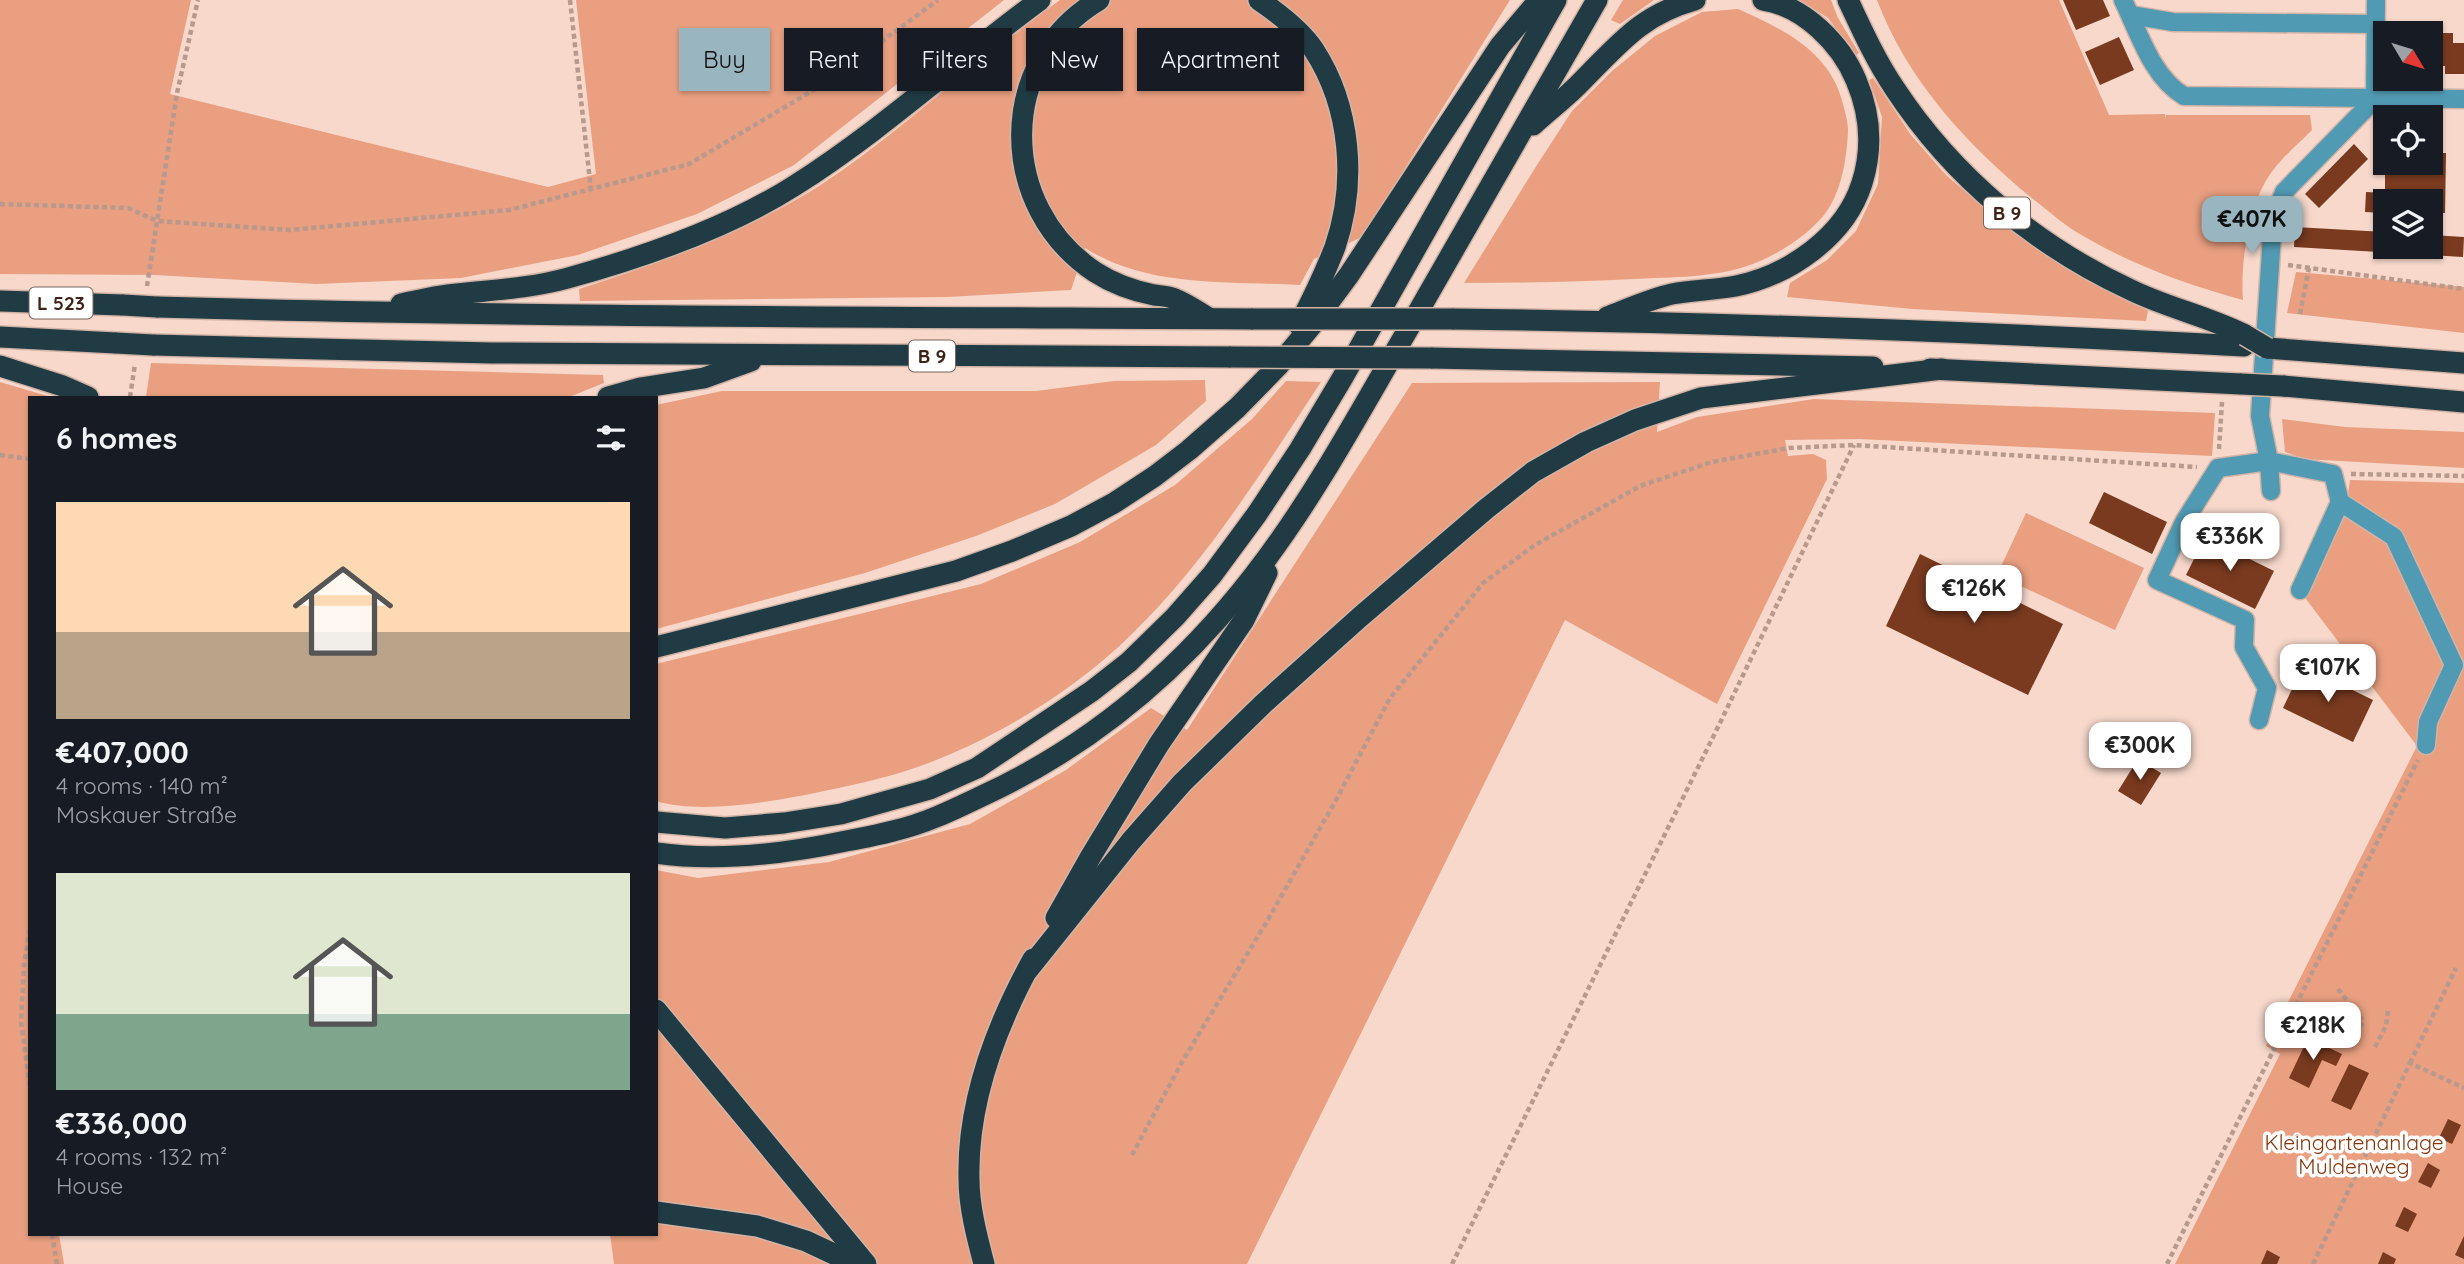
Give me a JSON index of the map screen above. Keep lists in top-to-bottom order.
{
  "streets": {
    "highway": ["B 9", "L 523"]
  },
  "parks": ["Kleingartenanlage Muldenweg"],
  "north": "bottom right",
  "page": {
    "chip": [
      "Buy",
      "Rent",
      "Filters",
      "New",
      "Apartment"
    ],
    "price": [
      "€407K",
      "€336K",
      "€126K",
      "€107K",
      "€300K",
      "€218K"
    ],
    "heading": "6 homes",
    "list": [
      {
        "name": "€407,000",
        "note": "4 rooms · 140 m² · Moskauer Straße"
      },
      {
        "name": "€336,000",
        "note": "4 rooms · 132 m² · House"
      }
    ]
  }
}
